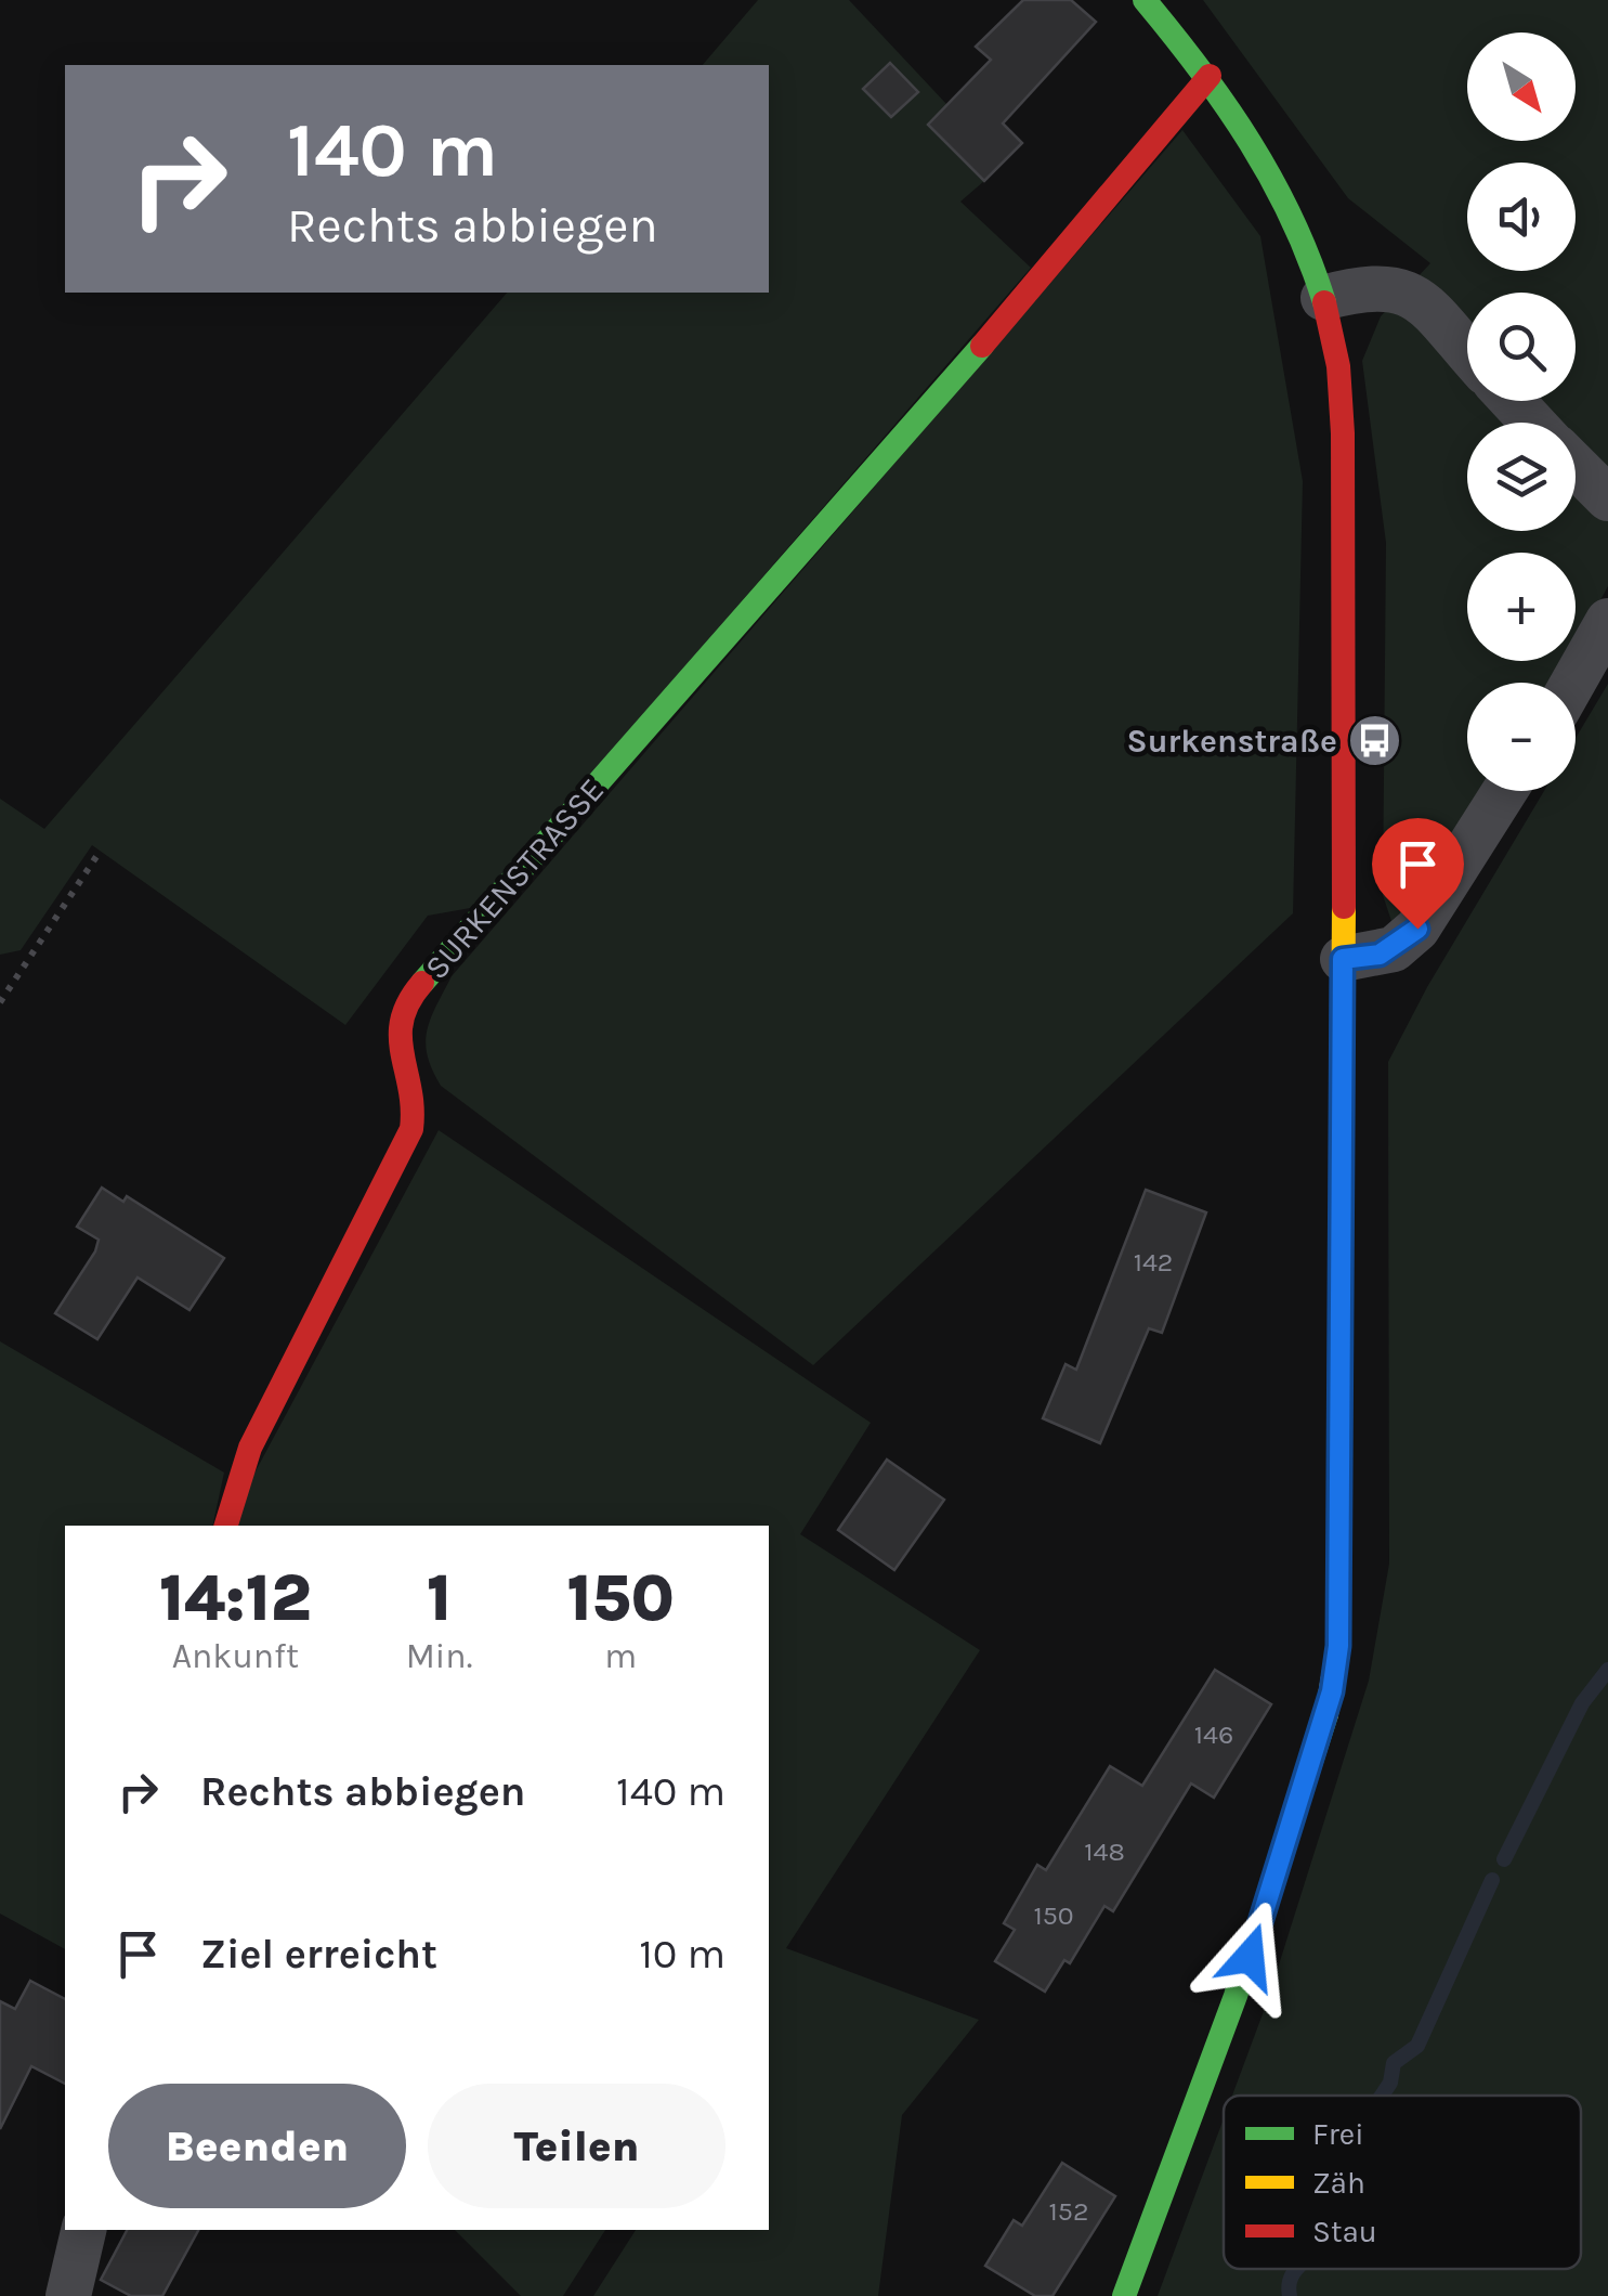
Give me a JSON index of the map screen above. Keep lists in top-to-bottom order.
{
  "streets": {
    "street": ["SURKENSTRASSE"]
  },
  "places": {
    "bus stop": ["Surkenstraße"]
  },
  "house_numbers": [
    "142",
    "146",
    "148",
    "150",
    "152"
  ],
  "legend": ["Frei", "Zäh", "Stau"],
  "north": "bottom right",
  "page": {
    "map_buttons": ["+", "−"],
    "turn": ["140 m", "Rechts abbiegen"],
    "eta": [
      "14:12",
      "Ankunft",
      "1",
      "Min.",
      "150",
      "m"
    ],
    "list": [
      {
        "name": "Rechts abbiegen",
        "value": "140 m"
      },
      {
        "name": "Ziel erreicht",
        "value": "10 m"
      }
    ],
    "buttons": ["Beenden", "Teilen"]
  }
}
